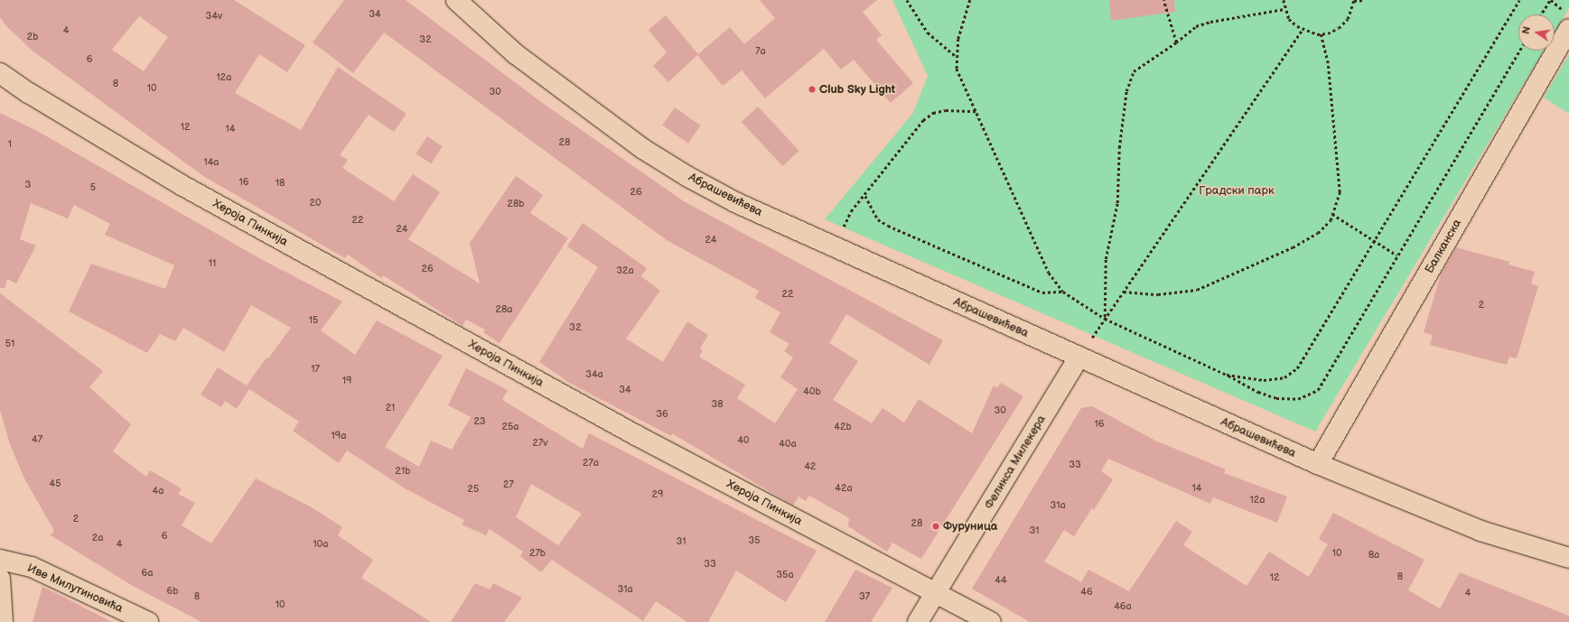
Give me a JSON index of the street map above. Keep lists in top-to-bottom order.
{
  "streets": {
    "street": [
      "Абрашевићева",
      "Хероја Пинкија",
      "Балканска",
      "Феликса Милекера",
      "Иве Милутиновића"
    ]
  },
  "crossings": [
    ["Абрашевићева", "Балканска"],
    ["Абрашевићева", "Феликса Милекера"],
    ["Хероја Пинкија", "Феликса Милекера"]
  ],
  "parks": ["Градски парк"],
  "places": ["Club Sky Light", "Фуруница"],
  "house_numbers": [
    "34",
    "34v",
    "4",
    "2b",
    "32",
    "7a",
    "6",
    "12a",
    "8",
    "10",
    "30",
    "12",
    "14",
    "28",
    "1",
    "14a",
    "16",
    "18",
    "3",
    "5",
    "26",
    "20",
    "28b",
    "22",
    "24",
    "24",
    "11",
    "26",
    "32a",
    "22",
    "2",
    "28a",
    "15",
    "32",
    "51",
    "17",
    "34a",
    "19",
    "34",
    "40b",
    "38",
    "21",
    "30",
    "36",
    "23",
    "16",
    "25a",
    "42b",
    "19a",
    "47",
    "40",
    "27v",
    "40a",
    "27a",
    "33",
    "42",
    "21b",
    "45",
    "27",
    "42a",
    "14",
    "25",
    "4a",
    "29",
    "12a",
    "31a",
    "2",
    "28",
    "31",
    "6",
    "2a",
    "35",
    "31",
    "4",
    "10a",
    "27b",
    "10",
    "8a",
    "33",
    "6a",
    "35a",
    "8",
    "12",
    "44",
    "31a",
    "6b",
    "46",
    "4",
    "8",
    "37",
    "10",
    "46a"
  ],
  "north": "left"
}
